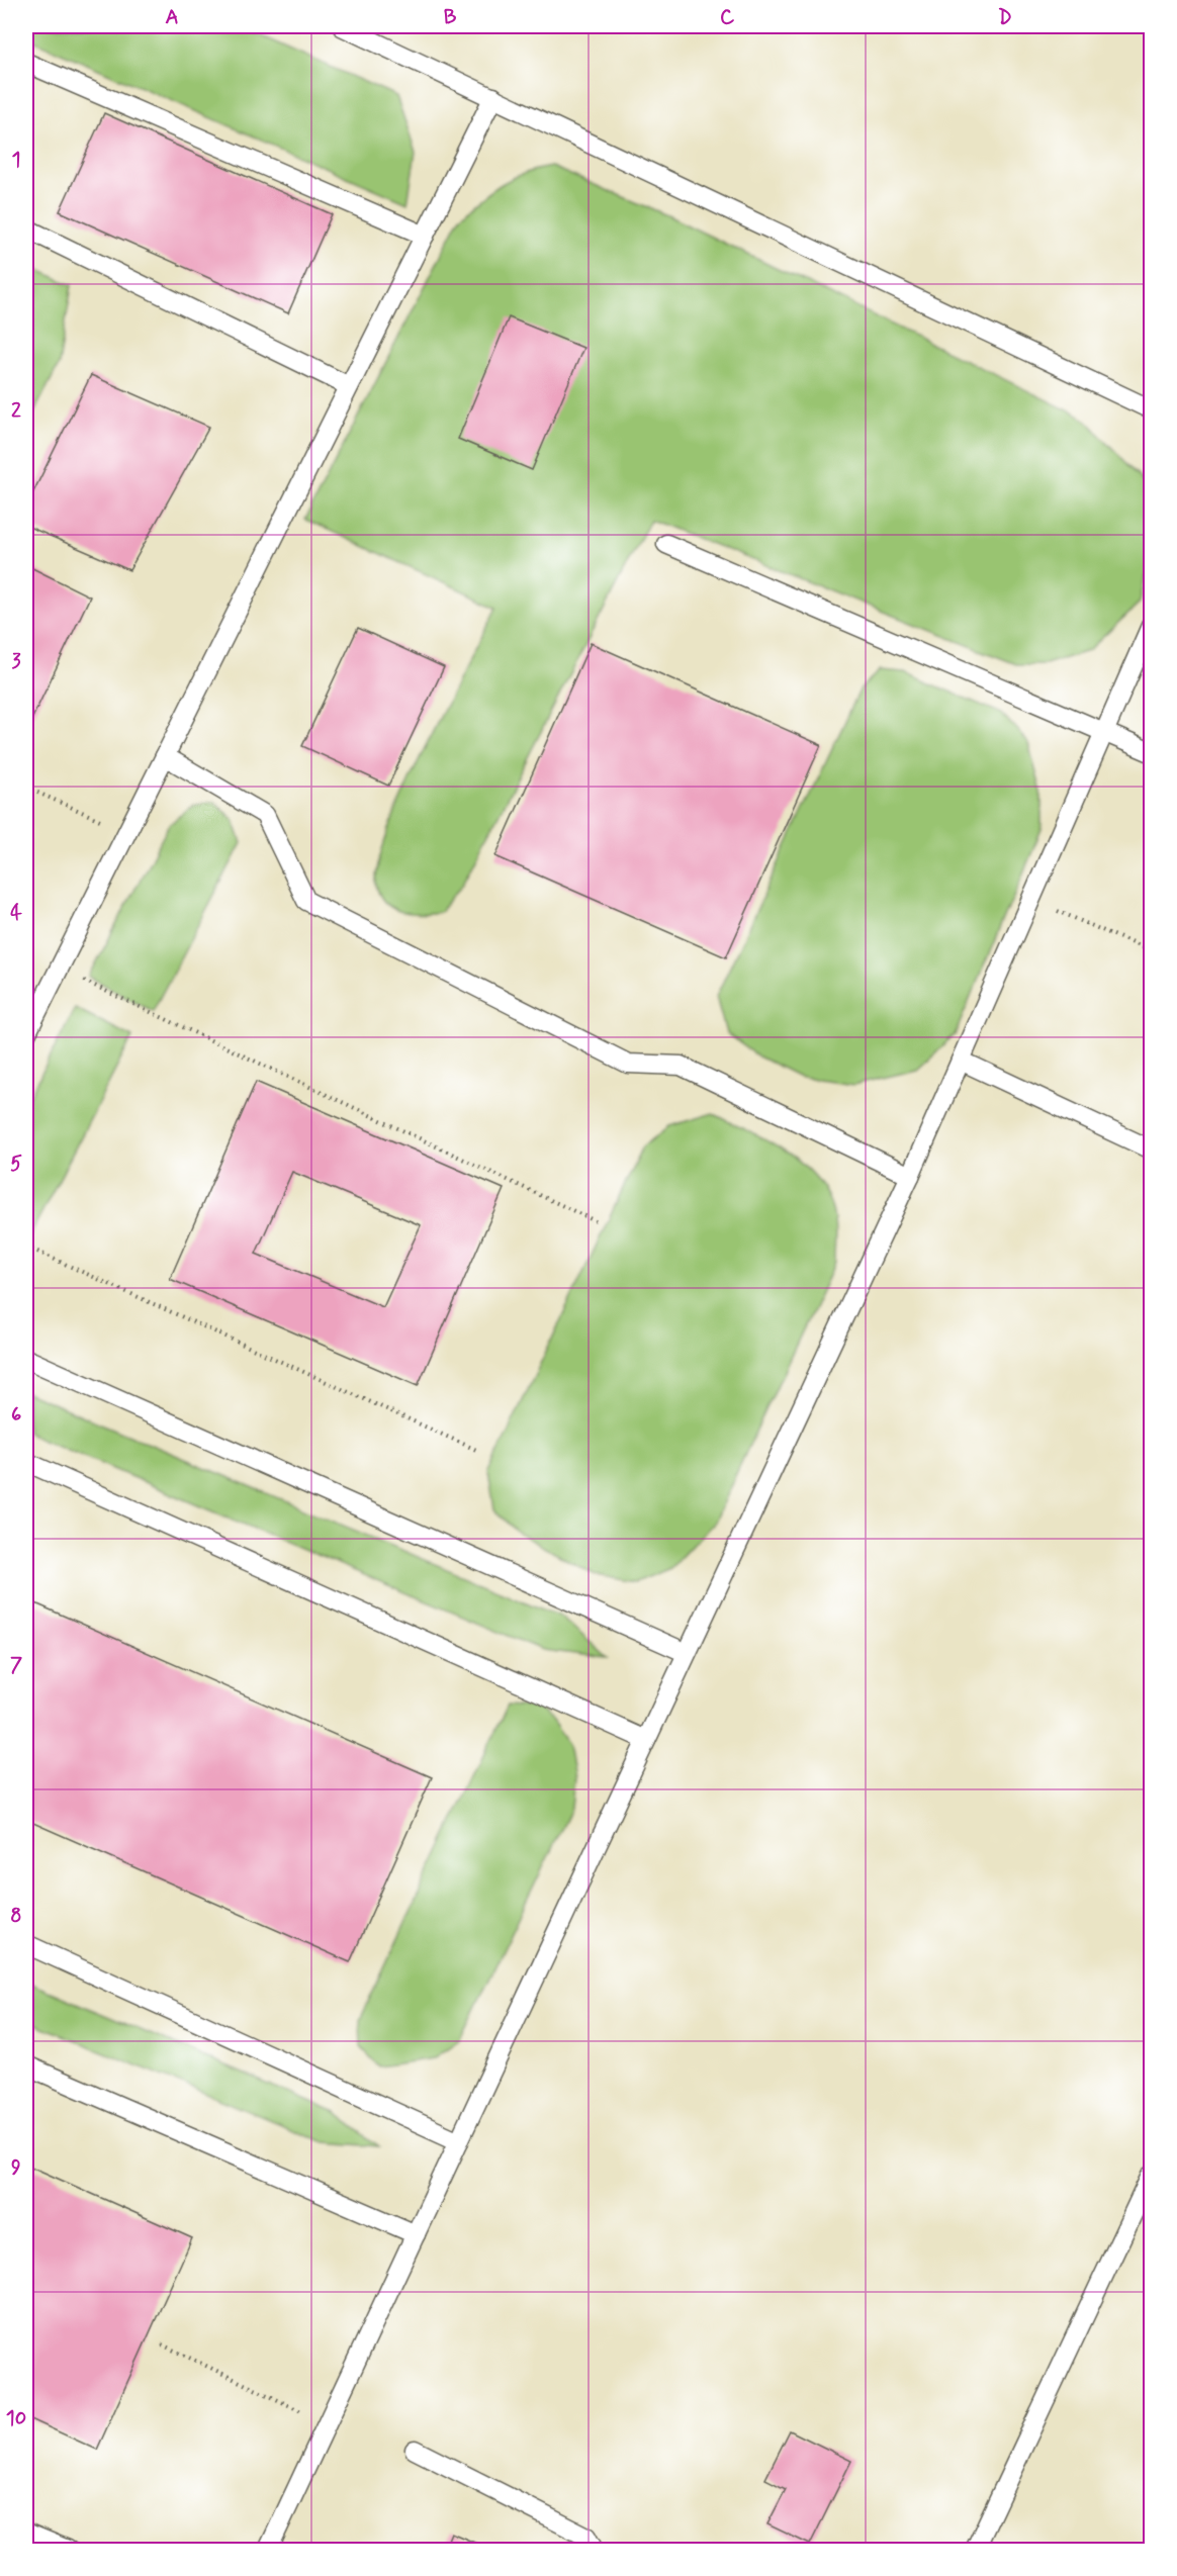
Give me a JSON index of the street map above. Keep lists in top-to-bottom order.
{
  "grid": {
    "columns": [
      "A",
      "B",
      "C",
      "D"
    ],
    "rows": [
      "1",
      "2",
      "3",
      "4",
      "5",
      "6",
      "7",
      "8",
      "9",
      "10"
    ]
  }
}
